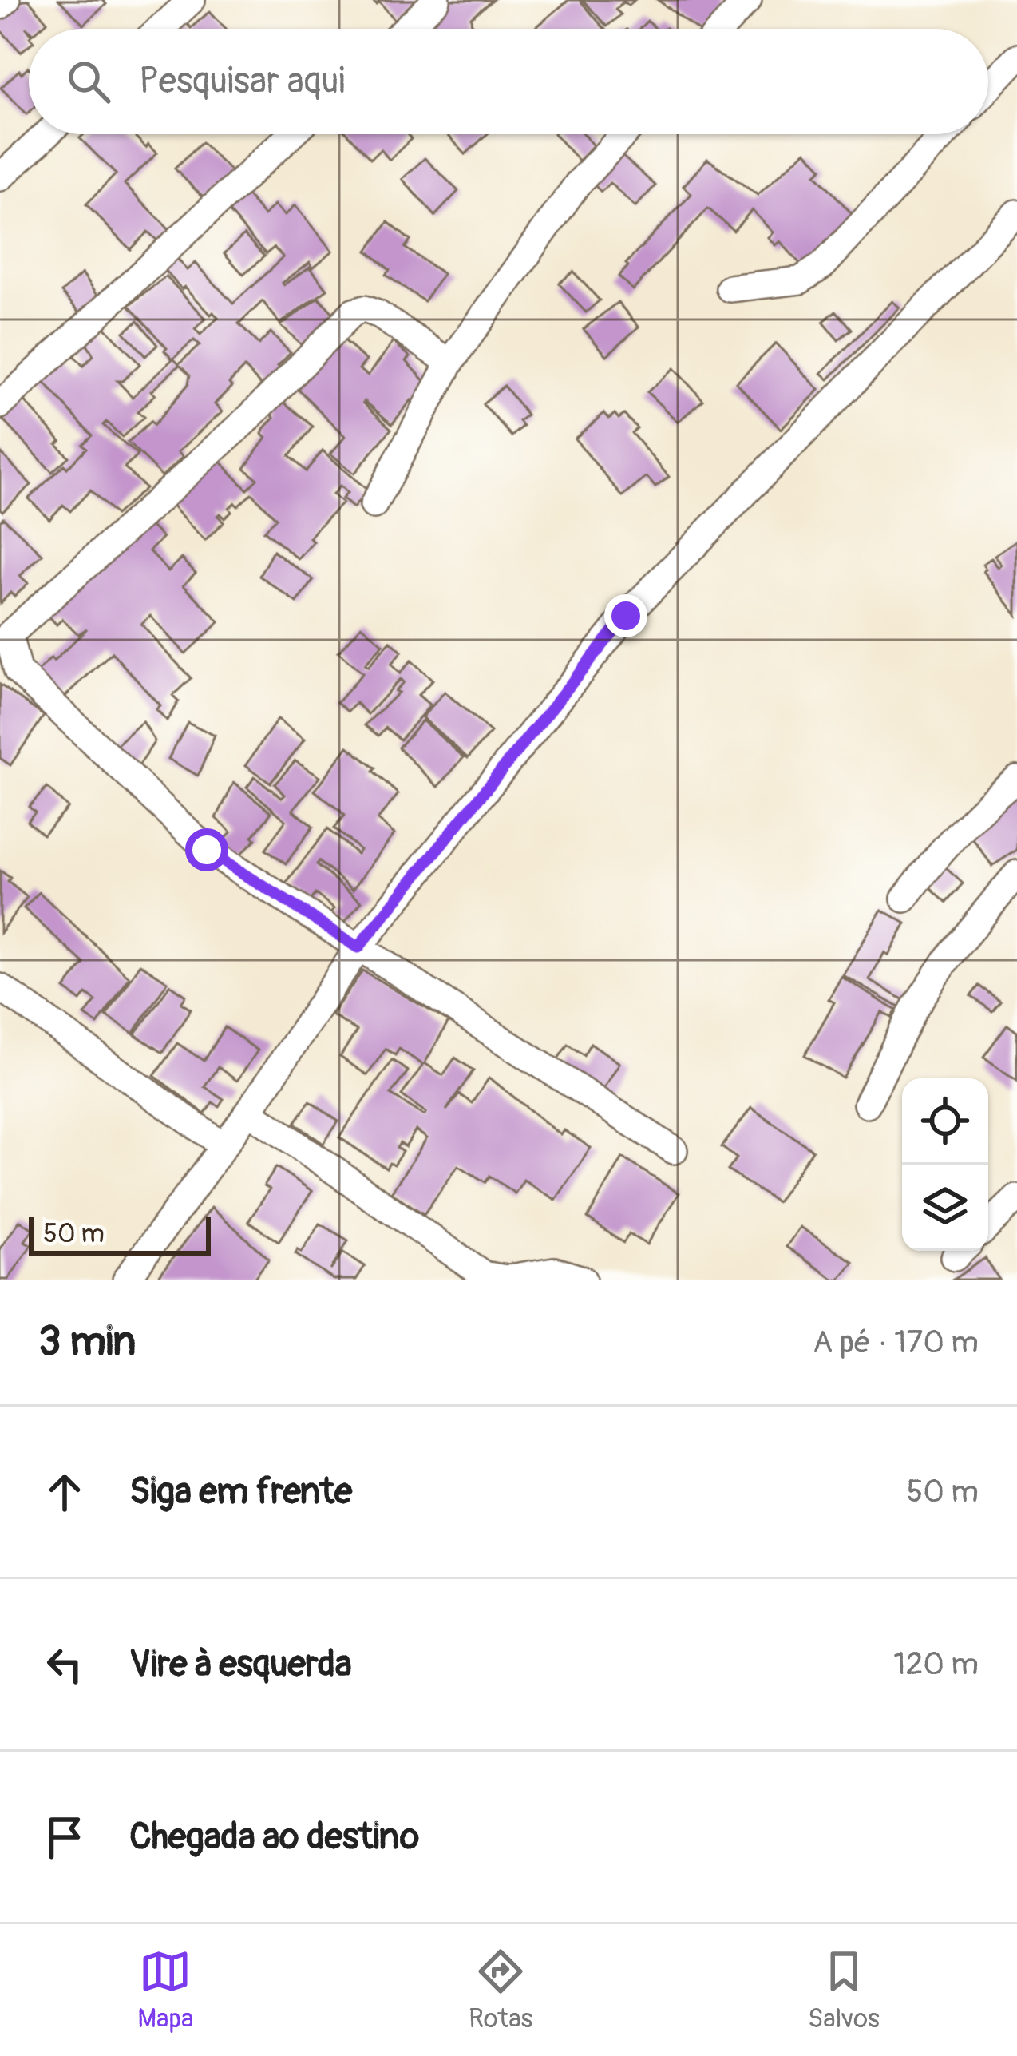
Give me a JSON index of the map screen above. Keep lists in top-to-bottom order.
{
  "scale_bar": "50 m",
  "page": {
    "search": "Pesquisar aqui",
    "scale": "50 m",
    "heading": ["3 min", "A pé · 170 m"],
    "list": [
      ["Siga em frente", "50 m"],
      ["Vire à esquerda", "120 m"],
      "Chegada ao destino"
    ],
    "nav": ["Mapa", "Rotas", "Salvos"]
  }
}
